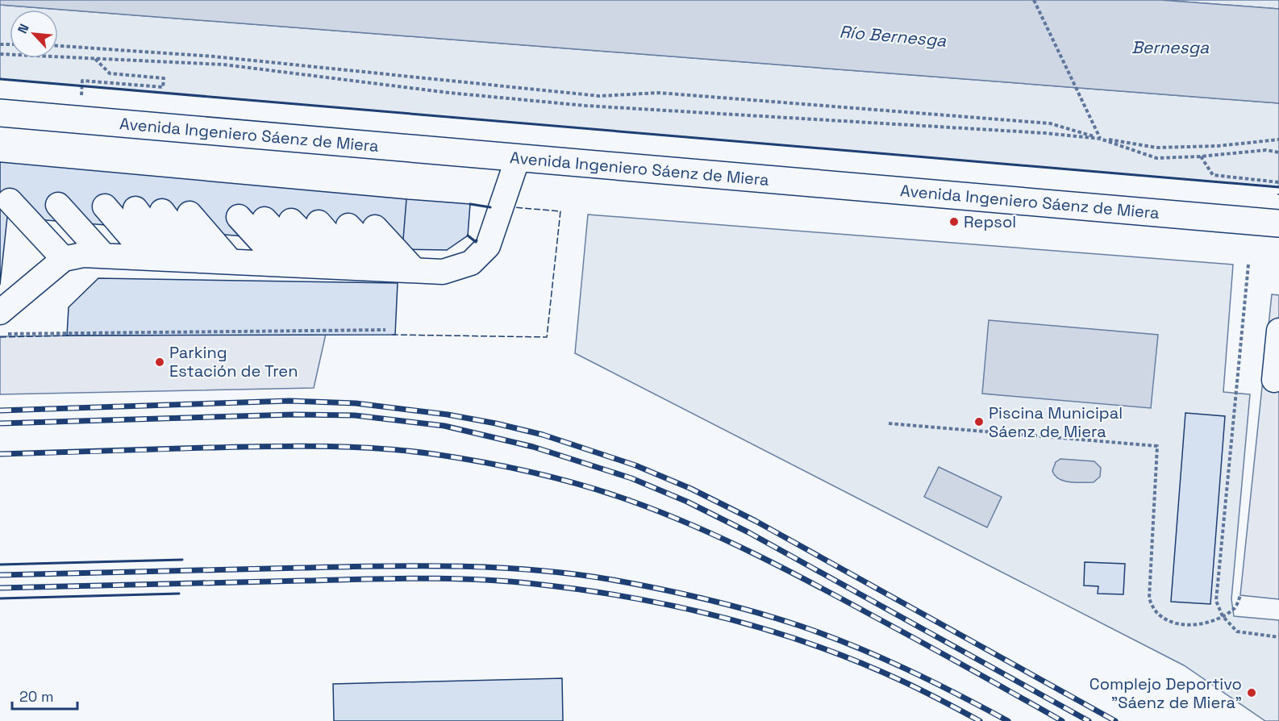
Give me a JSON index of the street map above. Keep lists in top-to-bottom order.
{
  "streets": {
    "main road": ["Avenida Ingeniero Sáenz de Miera"]
  },
  "water": ["Río Bernesga", "Bernesga"],
  "places": [
    "Repsol",
    "Parking Estación de Tren",
    "Piscina Municipal Sáenz de Miera",
    "Complejo Deportivo \"Sáenz de Miera\""
  ],
  "scale_bar": "20 m",
  "north": "top left"
}
